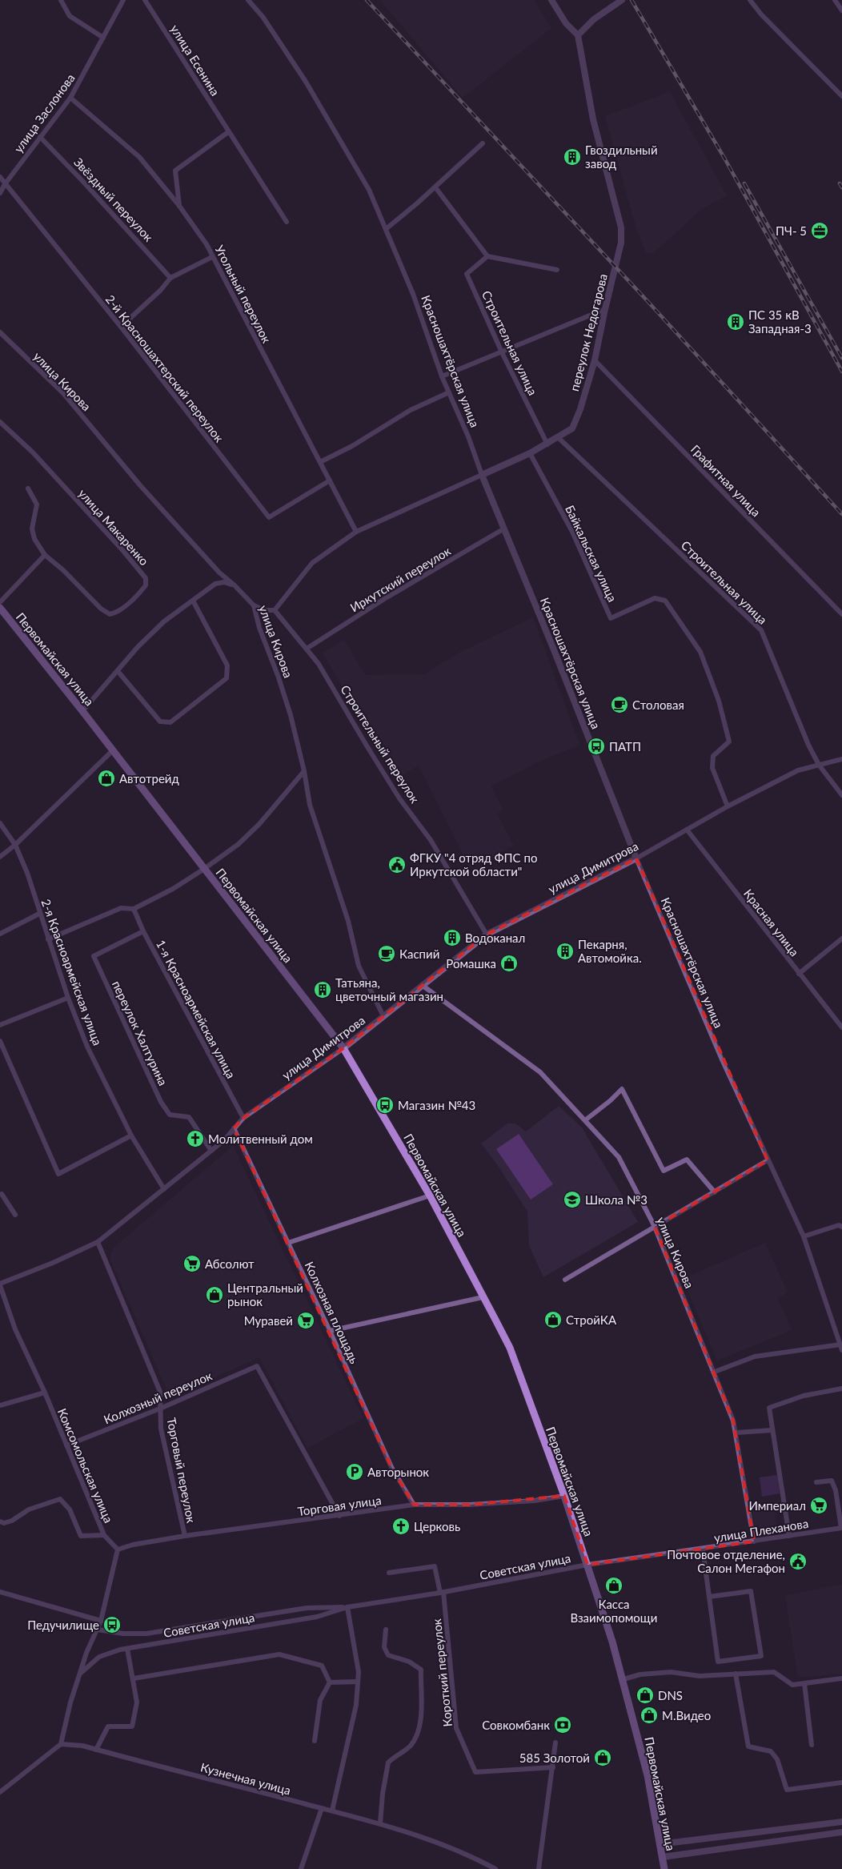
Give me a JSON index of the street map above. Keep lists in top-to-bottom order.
{
  "streets": {
    "main road": ["Первомайская улица"],
    "street": [
      "улица Есенина",
      "улица Заслонова",
      "Звёздный переулок",
      "Угольный переулок",
      "переулок Недогарова",
      "Строительная улица",
      "Красношахтёрская улица",
      "2-й Красношахтерский переулок",
      "улица Кирова",
      "Графитная улица",
      "улица Макаренко",
      "Байкальская улица",
      "Иркутский переулок",
      "Строительный переулок",
      "улица Димитрова",
      "Красная улица",
      "2-я Красноармейская улица",
      "1-я Красноармейская улица",
      "переулок Халтурина",
      "Колхозная площадь",
      "Колхозный переулок",
      "Комсомольская улица",
      "Торговый переулок",
      "Торговая улица",
      "улица Плеханова",
      "Советская улица",
      "Короткий переулок",
      "Кузнечная улица"
    ]
  },
  "crossings": [
    ["улица Заслонова", "Звёздный переулок"],
    ["улица Заслонова", "Угольный переулок"],
    ["улица Заслонова", "2-й Красношахтерский переулок"],
    ["Угольный переулок", "переулок Недогарова"],
    ["Угольный переулок", "2-й Красношахтерский переулок"],
    ["переулок Недогарова", "Строительная улица"],
    ["переулок Недогарова", "Красношахтёрская улица"],
    ["переулок Недогарова", "Графитная улица"],
    ["переулок Недогарова", "Байкальская улица"],
    ["переулок Недогарова", "Строительный переулок"],
    ["Строительная улица", "улица Димитрова"],
    ["Красношахтёрская улица", "Иркутский переулок"],
    ["Красношахтёрская улица", "улица Димитрова"],
    ["улица Кирова", "улица Димитрова"],
    ["улица Кирова", "улица Плеханова"],
    ["Байкальская улица", "улица Димитрова"],
    ["Иркутский переулок", "Строительный переулок"],
    ["Первомайская улица", "улица Димитрова"],
    ["Первомайская улица", "Торговая улица"],
    ["Первомайская улица", "улица Плеханова"],
    ["Первомайская улица", "Советская улица"],
    ["Строительный переулок", "улица Димитрова"],
    ["улица Димитрова", "Красная улица"],
    ["улица Димитрова", "2-я Красноармейская улица"],
    ["улица Димитрова", "1-я Красноармейская улица"],
    ["улица Димитрова", "переулок Халтурина"],
    ["улица Димитрова", "Колхозная площадь"],
    ["улица Димитрова", "Комсомольская улица"],
    ["улица Димитрова", "Торговый переулок"],
    ["1-я Красноармейская улица", "переулок Халтурина"],
    ["Колхозная площадь", "Торговая улица"],
    ["Колхозный переулок", "Комсомольская улица"],
    ["Колхозный переулок", "Торговый переулок"],
    ["Колхозный переулок", "Торговая улица"],
    ["Комсомольская улица", "Торговая улица"],
    ["Торговый переулок", "Торговая улица"],
    ["улица Плеханова", "Советская улица"],
    ["Советская улица", "Короткий переулок"]
  ],
  "places": {
    "building": [
      "Гвоздильный завод",
      "ПС 35 кВ Западная-3",
      "Водоканал",
      "Пекарня, Автомойка.",
      "Татьяна, цветочный магазин"
    ],
    "office": ["ПЧ- 5"],
    "cafe": ["Столовая", "Каспий"],
    "bus stop": ["ПАТП", "Магазин №43", "Педучилище"],
    "shop": [
      "Автотрейд",
      "Ромашка",
      "Центральный рынок",
      "СтройКА",
      "Касса Взаимопомощи",
      "DNS",
      "М.Видео",
      "585 Золотой"
    ],
    "public building": ["ФГКУ \"4 отряд ФПС по Иркутской области\"", "Почтовое отделение, Салон Мегафон"],
    "church": ["Молитвенный дом", "Церковь"],
    "school or university": ["Школа №3"],
    "supermarket": ["Абсолют", "Муравей", "Империал"],
    "parking": ["Авторынок"],
    "bank": ["Совкомбанк"]
  }
}
